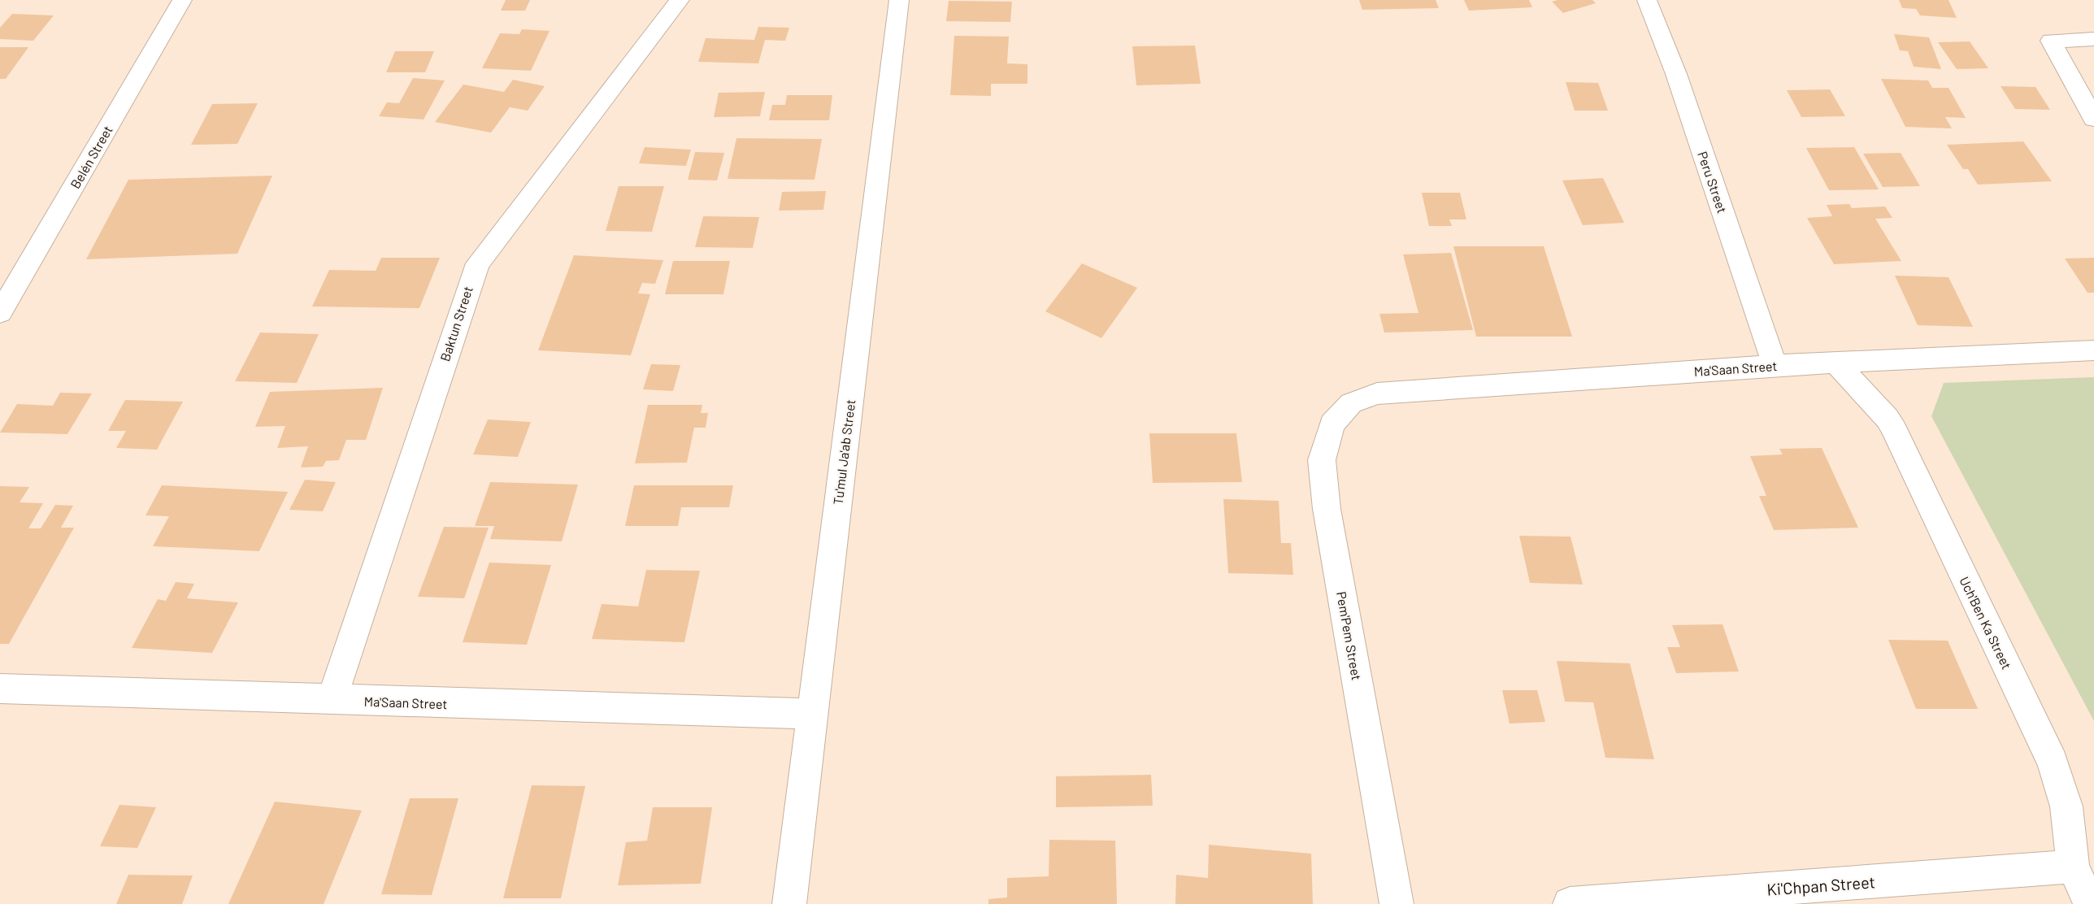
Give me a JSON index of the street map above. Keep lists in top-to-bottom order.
{
  "streets": {
    "street": [
      "Belén Street",
      "Peru Street",
      "Baktun Street",
      "Ma'Saan Street",
      "Tu'mul Ja'ab Street",
      "Uch'Ben Ka Street",
      "Pem'Pem Street",
      "Ki'Chpan Street"
    ]
  },
  "crossings": [
    ["Peru Street", "Ma'Saan Street"],
    ["Baktun Street", "Ma'Saan Street"],
    ["Ma'Saan Street", "Tu'mul Ja'ab Street"],
    ["Ma'Saan Street", "Uch'Ben Ka Street"],
    ["Ma'Saan Street", "Pem'Pem Street"],
    ["Uch'Ben Ka Street", "Ki'Chpan Street"]
  ]
}
